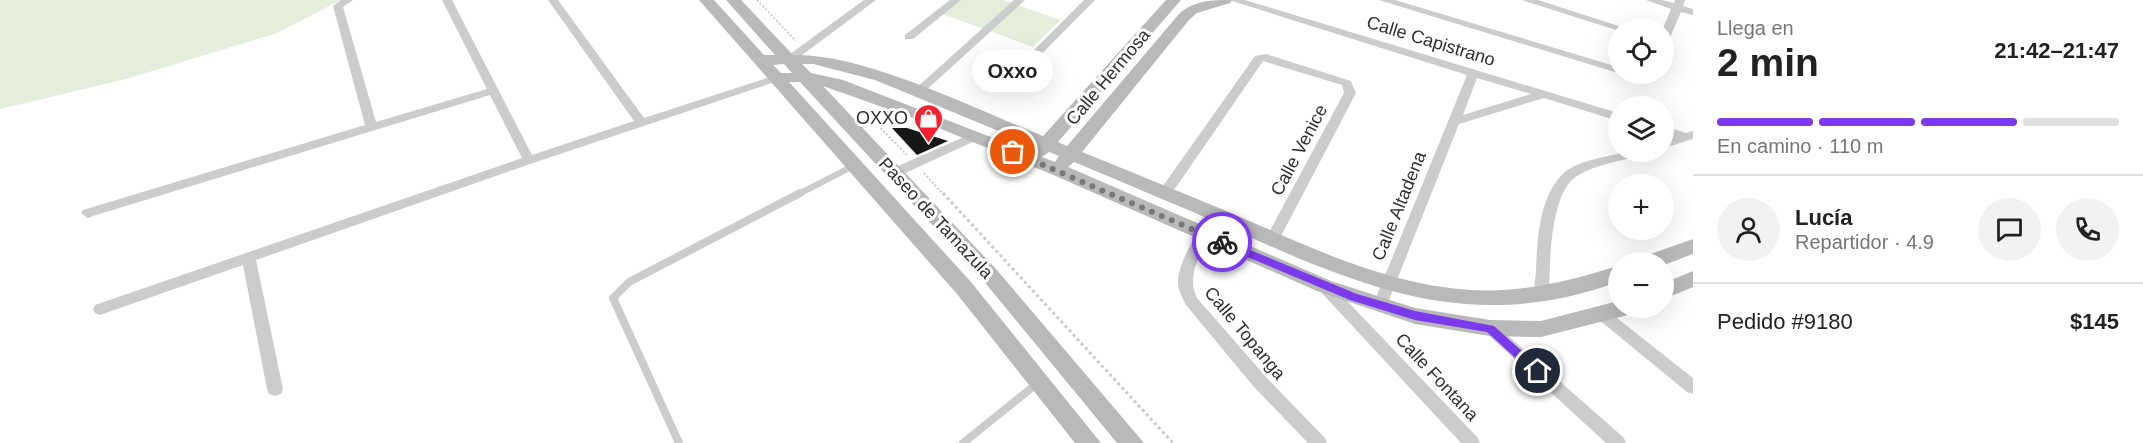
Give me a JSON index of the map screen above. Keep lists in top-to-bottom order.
{
  "streets": {
    "street": [
      "Calle Capistrano",
      "Calle Hermosa",
      "Calle Venice",
      "Calle Altadena",
      "Paseo de Tamazula",
      "Calle Topanga",
      "Calle Fontana"
    ]
  },
  "crossings": [
    ["Calle Capistrano", "Calle Altadena"]
  ],
  "places": {
    "shop": ["OXXO"],
    "other": ["Oxxo"]
  },
  "page": {
    "heading": ["2 min", "Llega en", "21:42–21:47"],
    "panel": [
      "Lucía",
      "Repartidor · 4.9",
      "Pedido #9180",
      "$145"
    ],
    "map_buttons": ["+", "−"],
    "bubble": "Oxxo",
    "bar": "En camino · 110 m"
  }
}
